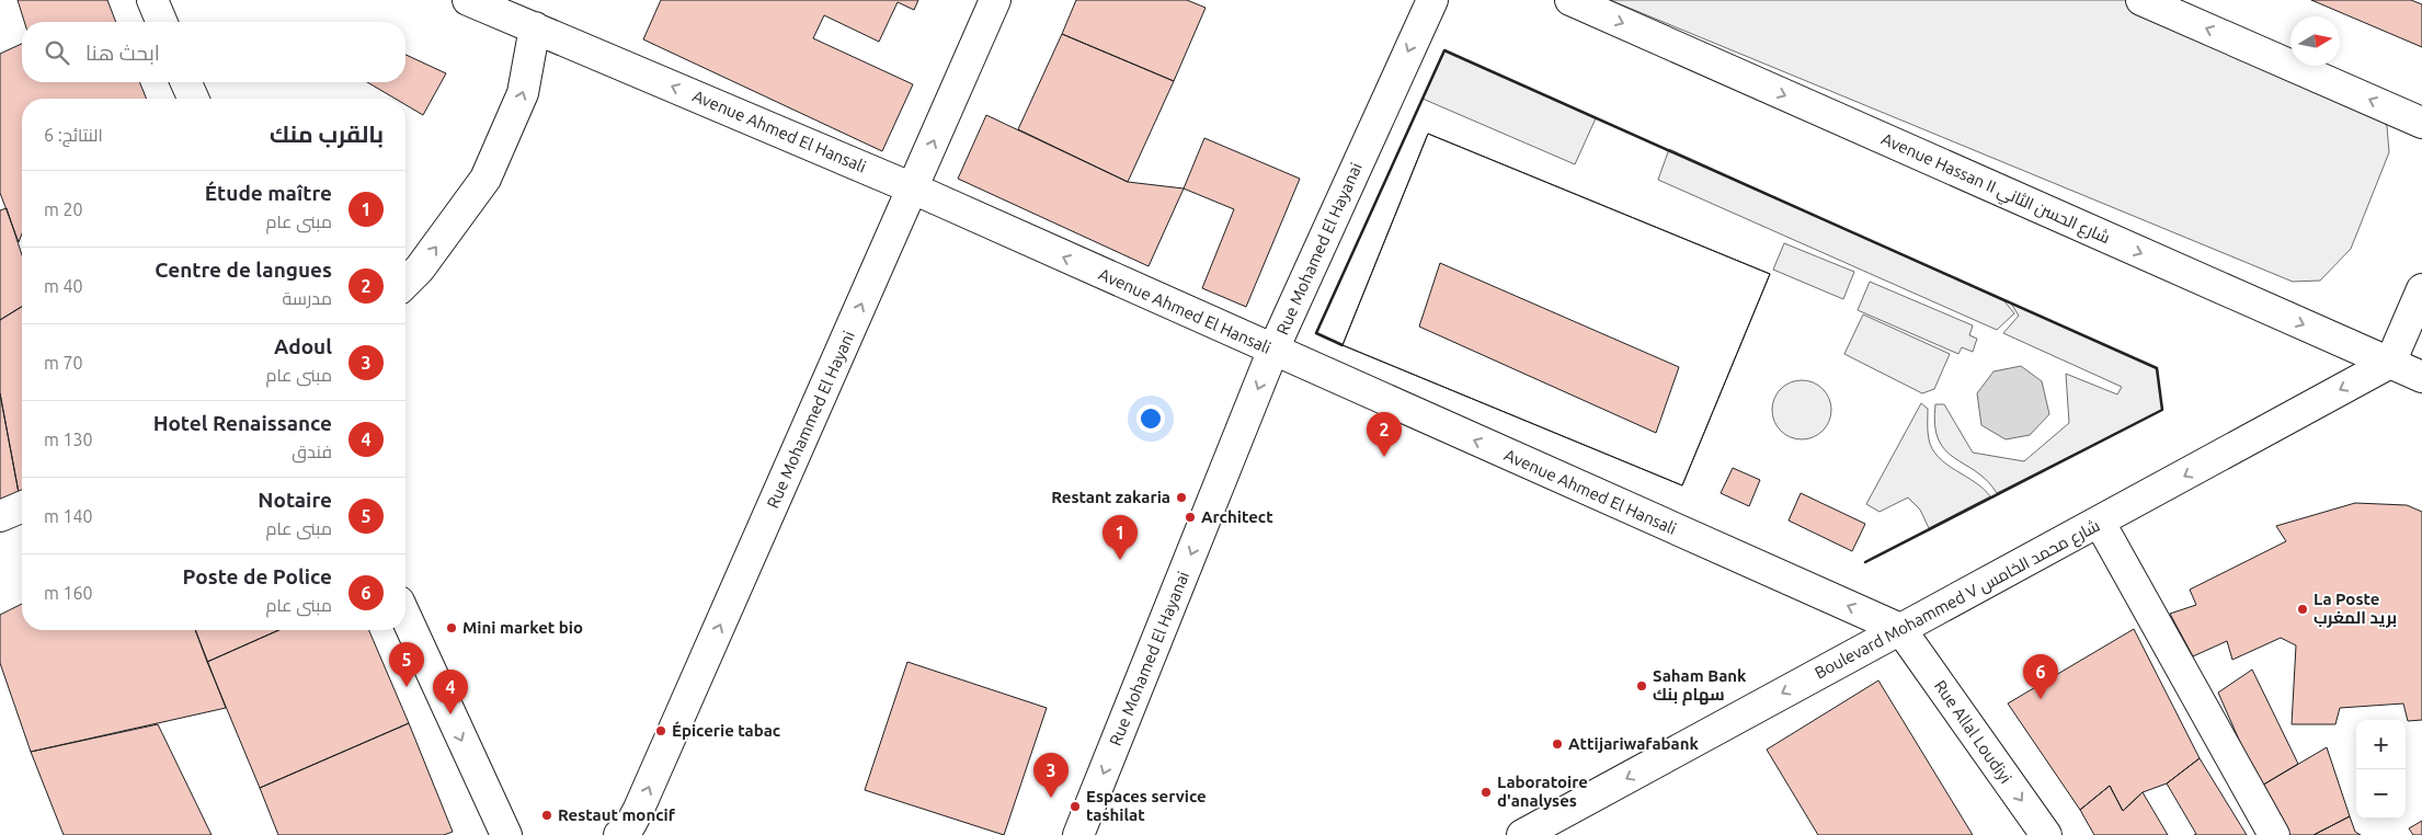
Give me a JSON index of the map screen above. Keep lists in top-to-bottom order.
{
  "streets": {
    "street": [
      "Avenue Ahmed El Hansali",
      "Avenue Hassan II شارع الحسن الثاني",
      "Rue Mohamed El Hayanai",
      "Rue Mohammed El Hayani",
      "Boulevard Mohammed V شارع محمد الخامس",
      "Rue Allal Loudiyi"
    ]
  },
  "crossings": [
    ["Avenue Ahmed El Hansali", "Rue Mohamed El Hayanai"],
    ["Avenue Ahmed El Hansali", "Rue Mohammed El Hayani"],
    ["Avenue Ahmed El Hansali", "Boulevard Mohammed V شارع محمد الخامس"],
    ["Avenue Ahmed El Hansali", "Rue Allal Loudiyi"],
    ["Avenue Hassan II شارع الحسن الثاني", "Boulevard Mohammed V شارع محمد الخامس"],
    ["Boulevard Mohammed V شارع محمد الخامس", "Rue Allal Loudiyi"]
  ],
  "one_way": [
    "Avenue Ahmed El Hansali",
    "Rue Mohamed El Hayanai",
    "Rue Mohammed El Hayani",
    "Boulevard Mohammed V شارع محمد الخامس"
  ],
  "places": [
    "Restant zakaria",
    "Architect",
    "La Poste بريد المغرب",
    "Mini market bio",
    "Saham Bank سهام بنك",
    "Épicerie tabac",
    "Attijariwafabank",
    "Laboratoire d'analyses",
    "Espaces service tashilat",
    "Restaut moncif"
  ],
  "north": "right",
  "page": {
    "search": "ابحث هنا",
    "heading": ["بالقرب منك", "النتائج: 6"],
    "list": [
      {
        "mark": "1",
        "name": "Étude maître",
        "note": "مبنى عام",
        "value": "20 m"
      },
      {
        "mark": "2",
        "name": "Centre de langues",
        "note": "مدرسة",
        "value": "40 m"
      },
      {
        "mark": "3",
        "name": "Adoul",
        "note": "مبنى عام",
        "value": "70 m"
      },
      {
        "mark": "4",
        "name": "Hotel Renaissance",
        "note": "فندق",
        "value": "130 m"
      },
      {
        "mark": "5",
        "name": "Notaire",
        "note": "مبنى عام",
        "value": "140 m"
      },
      {
        "mark": "6",
        "name": "Poste de Police",
        "note": "مبنى عام",
        "value": "160 m"
      }
    ],
    "pins": [
      "2",
      "1",
      "5",
      "6",
      "4",
      "3"
    ],
    "map_buttons": ["+", "−"]
  }
}
